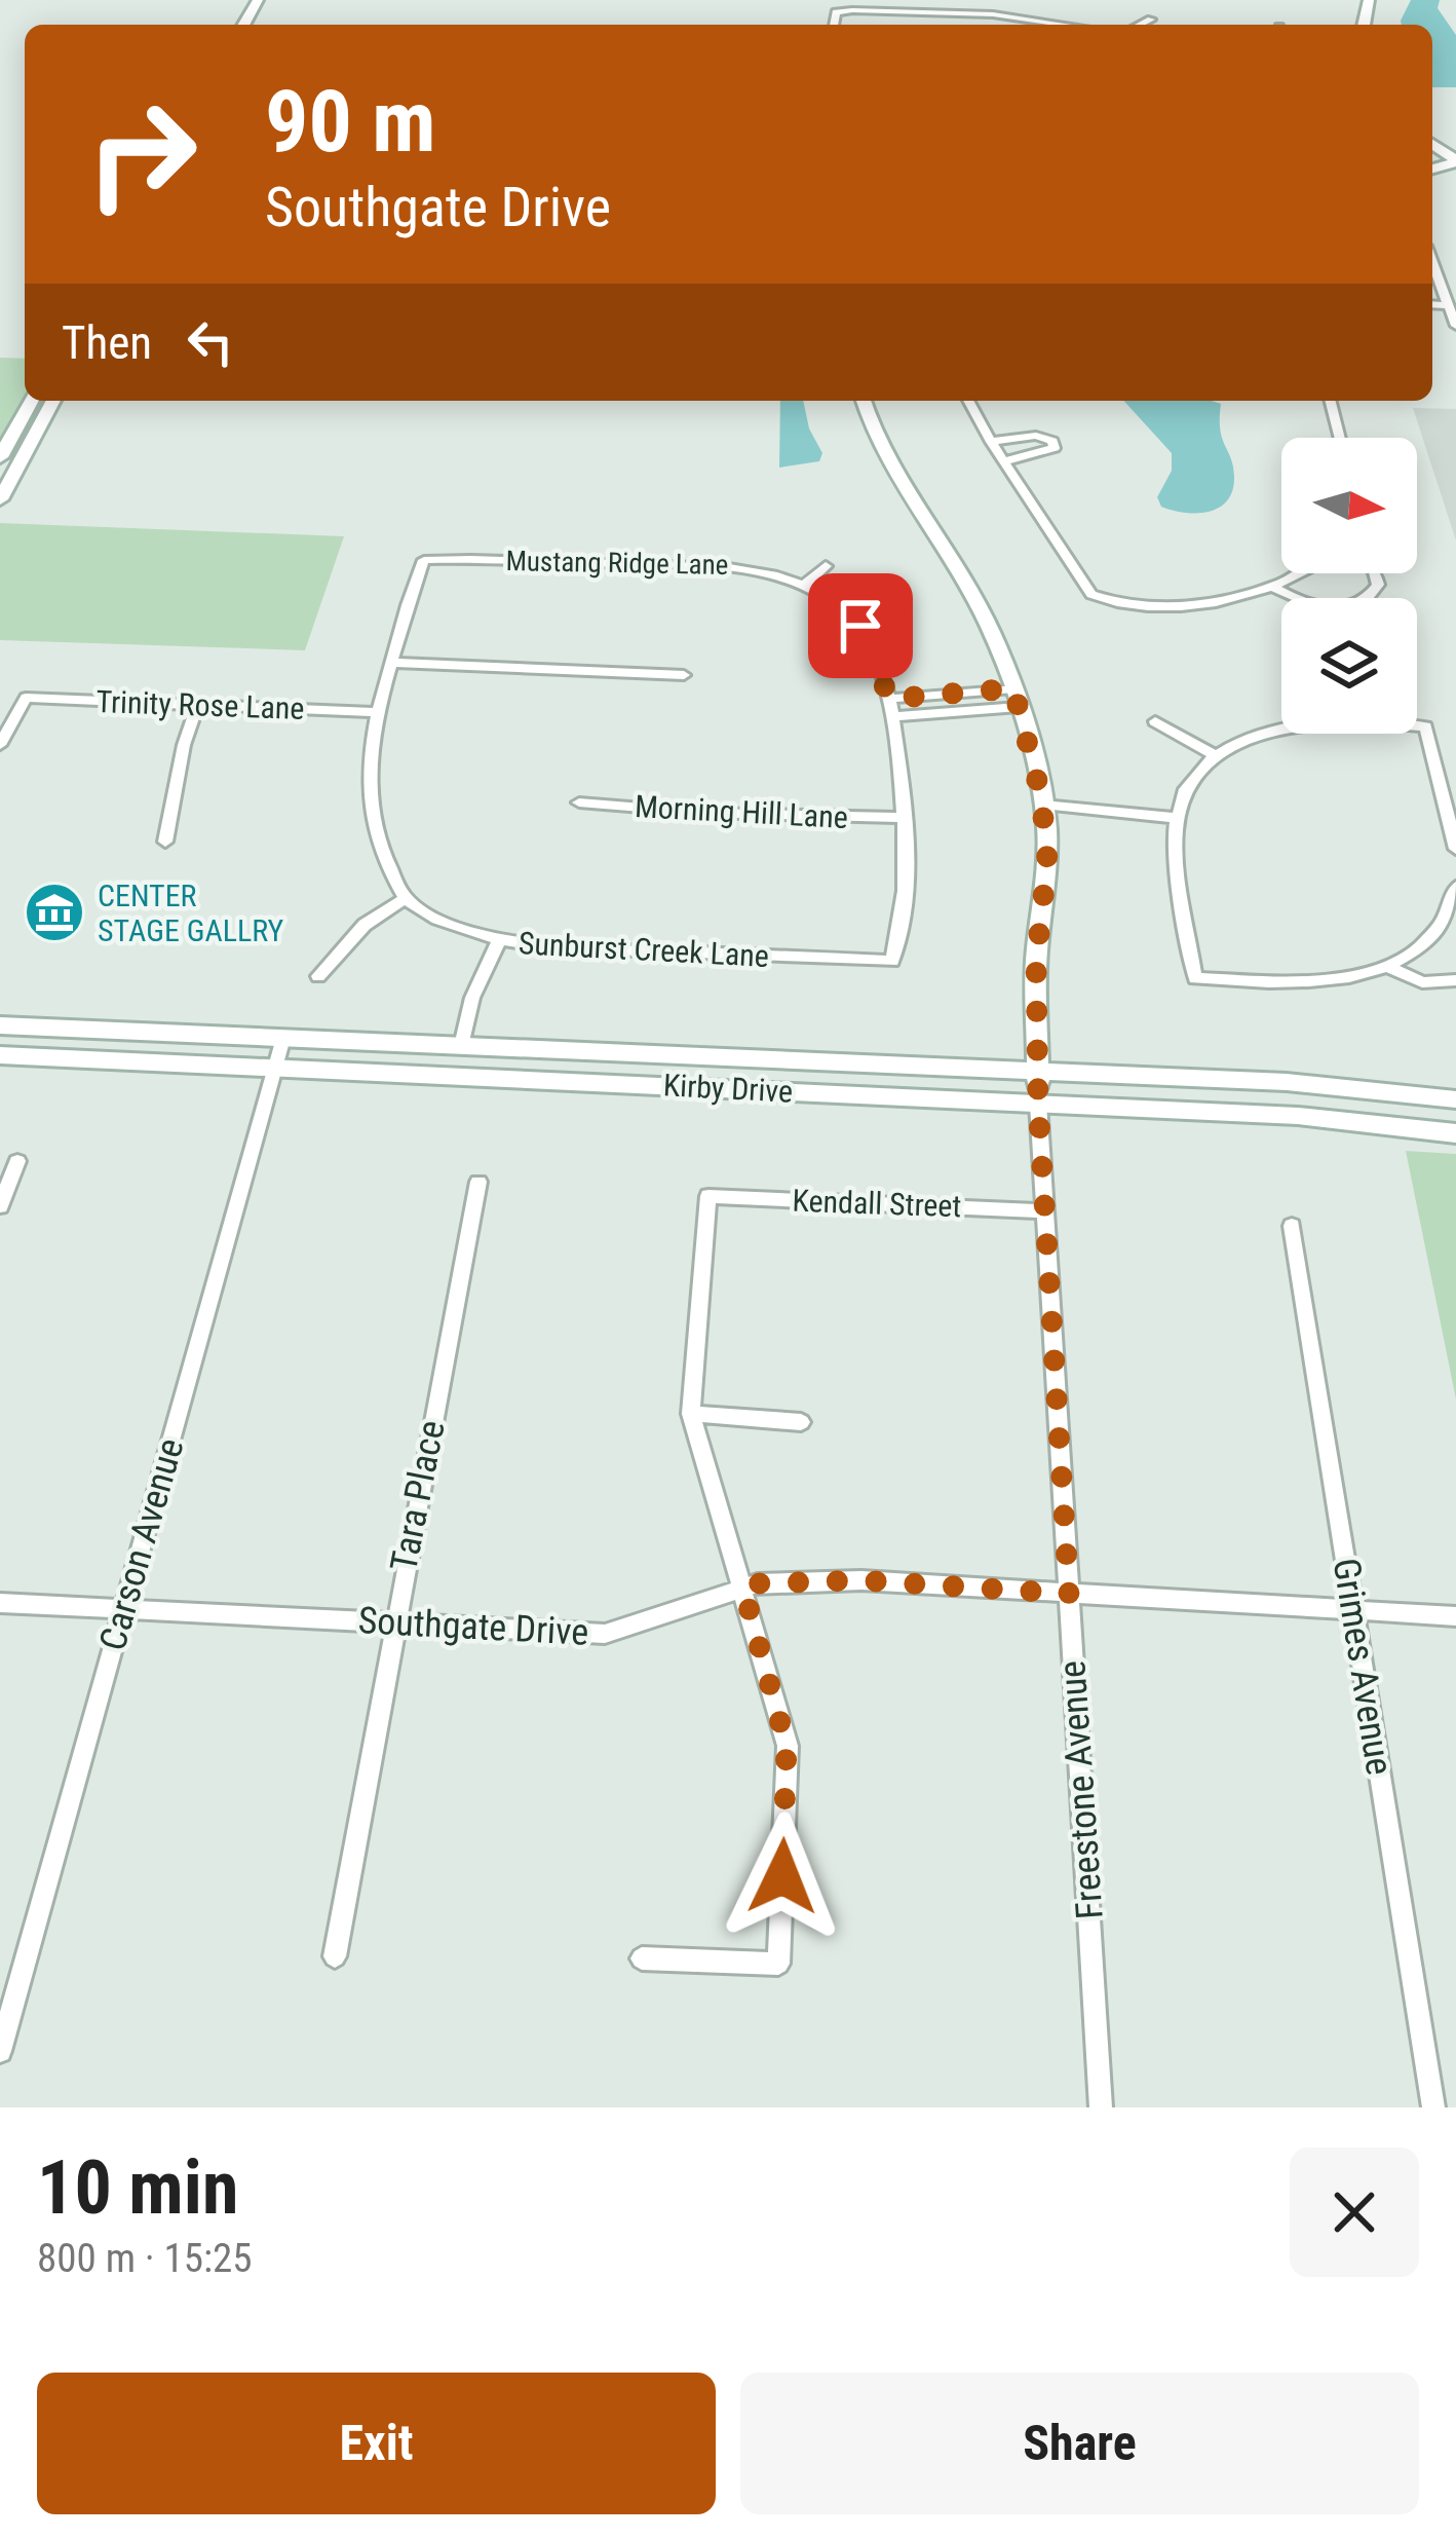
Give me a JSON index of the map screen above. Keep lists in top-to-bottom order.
{
  "streets": {
    "main road": ["Kirby Drive"],
    "street": [
      "Mustang Ridge Lane",
      "Trinity Rose Lane",
      "Morning Hill Lane",
      "Sunburst Creek Lane",
      "Kendall Street",
      "Tara Place",
      "Carson Avenue",
      "Southgate Drive",
      "Grimes Avenue",
      "Freestone Avenue"
    ]
  },
  "crossings": [
    ["Morning Hill Lane", "Sunburst Creek Lane"],
    ["Kirby Drive", "Carson Avenue"],
    ["Kirby Drive", "Freestone Avenue"],
    ["Kendall Street", "Freestone Avenue"],
    ["Tara Place", "Southgate Drive"],
    ["Carson Avenue", "Southgate Drive"],
    ["Southgate Drive", "Grimes Avenue"],
    ["Southgate Drive", "Freestone Avenue"]
  ],
  "places": {
    "museum": ["CENTER STAGE GALLRY"]
  },
  "north": "right",
  "page": {
    "turn": ["90 m", "Southgate Drive"],
    "then": "Then",
    "heading": ["10 min", "800 m · 15:25"],
    "buttons": ["Exit", "Share"]
  }
}
